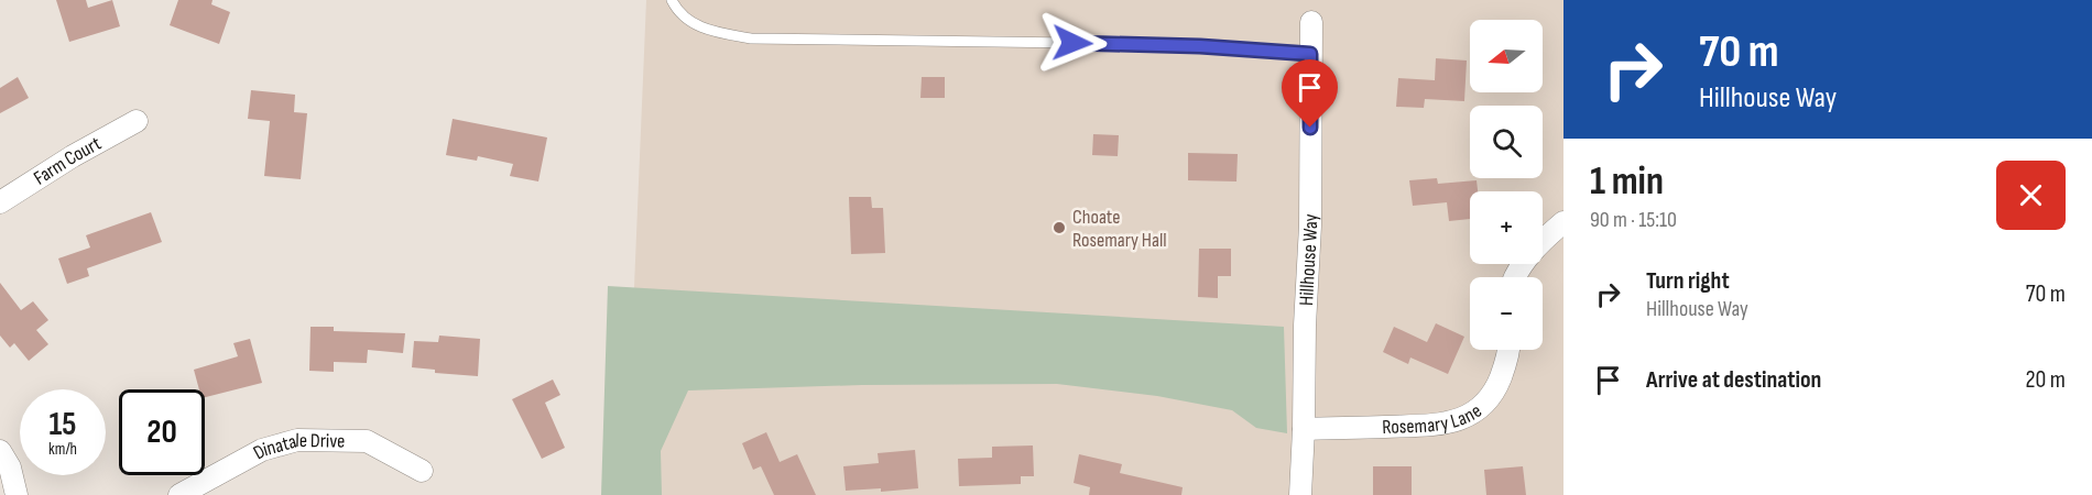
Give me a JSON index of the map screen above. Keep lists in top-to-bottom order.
{
  "streets": {
    "street": [
      "Farm Court",
      "Hillhouse Way",
      "Rosemary Lane",
      "Dinatale Drive"
    ]
  },
  "crossings": [
    ["Hillhouse Way", "Rosemary Lane"]
  ],
  "places": ["Choate Rosemary Hall"],
  "north": "left",
  "page": {
    "turn": ["70 m", "Hillhouse Way"],
    "map_buttons": ["+", "−"],
    "heading": ["1 min", "90 m · 15:10"],
    "list": [
      {
        "name": "Turn right",
        "note": "Hillhouse Way",
        "value": "70 m"
      },
      {
        "name": "Arrive at destination",
        "value": "20 m"
      }
    ],
    "speed": "15 km/h",
    "limit": "20"
  }
}
